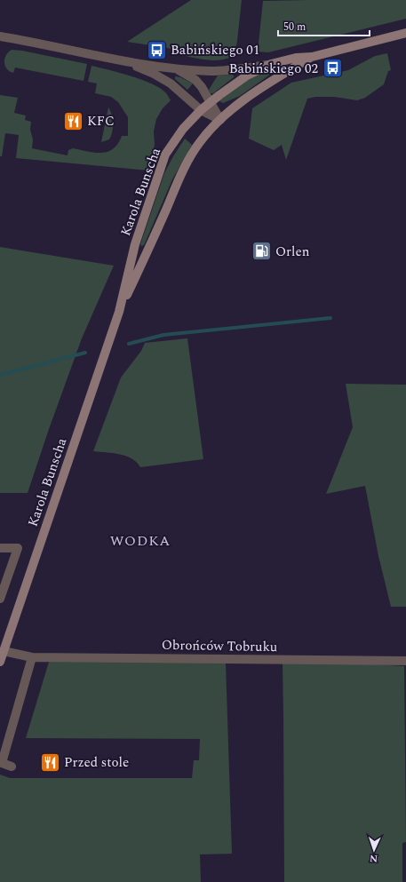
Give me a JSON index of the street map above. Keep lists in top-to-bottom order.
{
  "streets": {
    "main road": ["Karola Bunscha"],
    "street": ["Obrońców Tobruku"]
  },
  "crossings": [
    ["Karola Bunscha", "Obrońców Tobruku"]
  ],
  "districts": ["WODKA"],
  "places": {
    "bus stop": ["Babińskiego 01", "Babińskiego 02"],
    "restaurant": ["KFC", "Przed stole"],
    "fuel station": ["Orlen"]
  },
  "scale_bar": "50 m",
  "north": "bottom"
}
